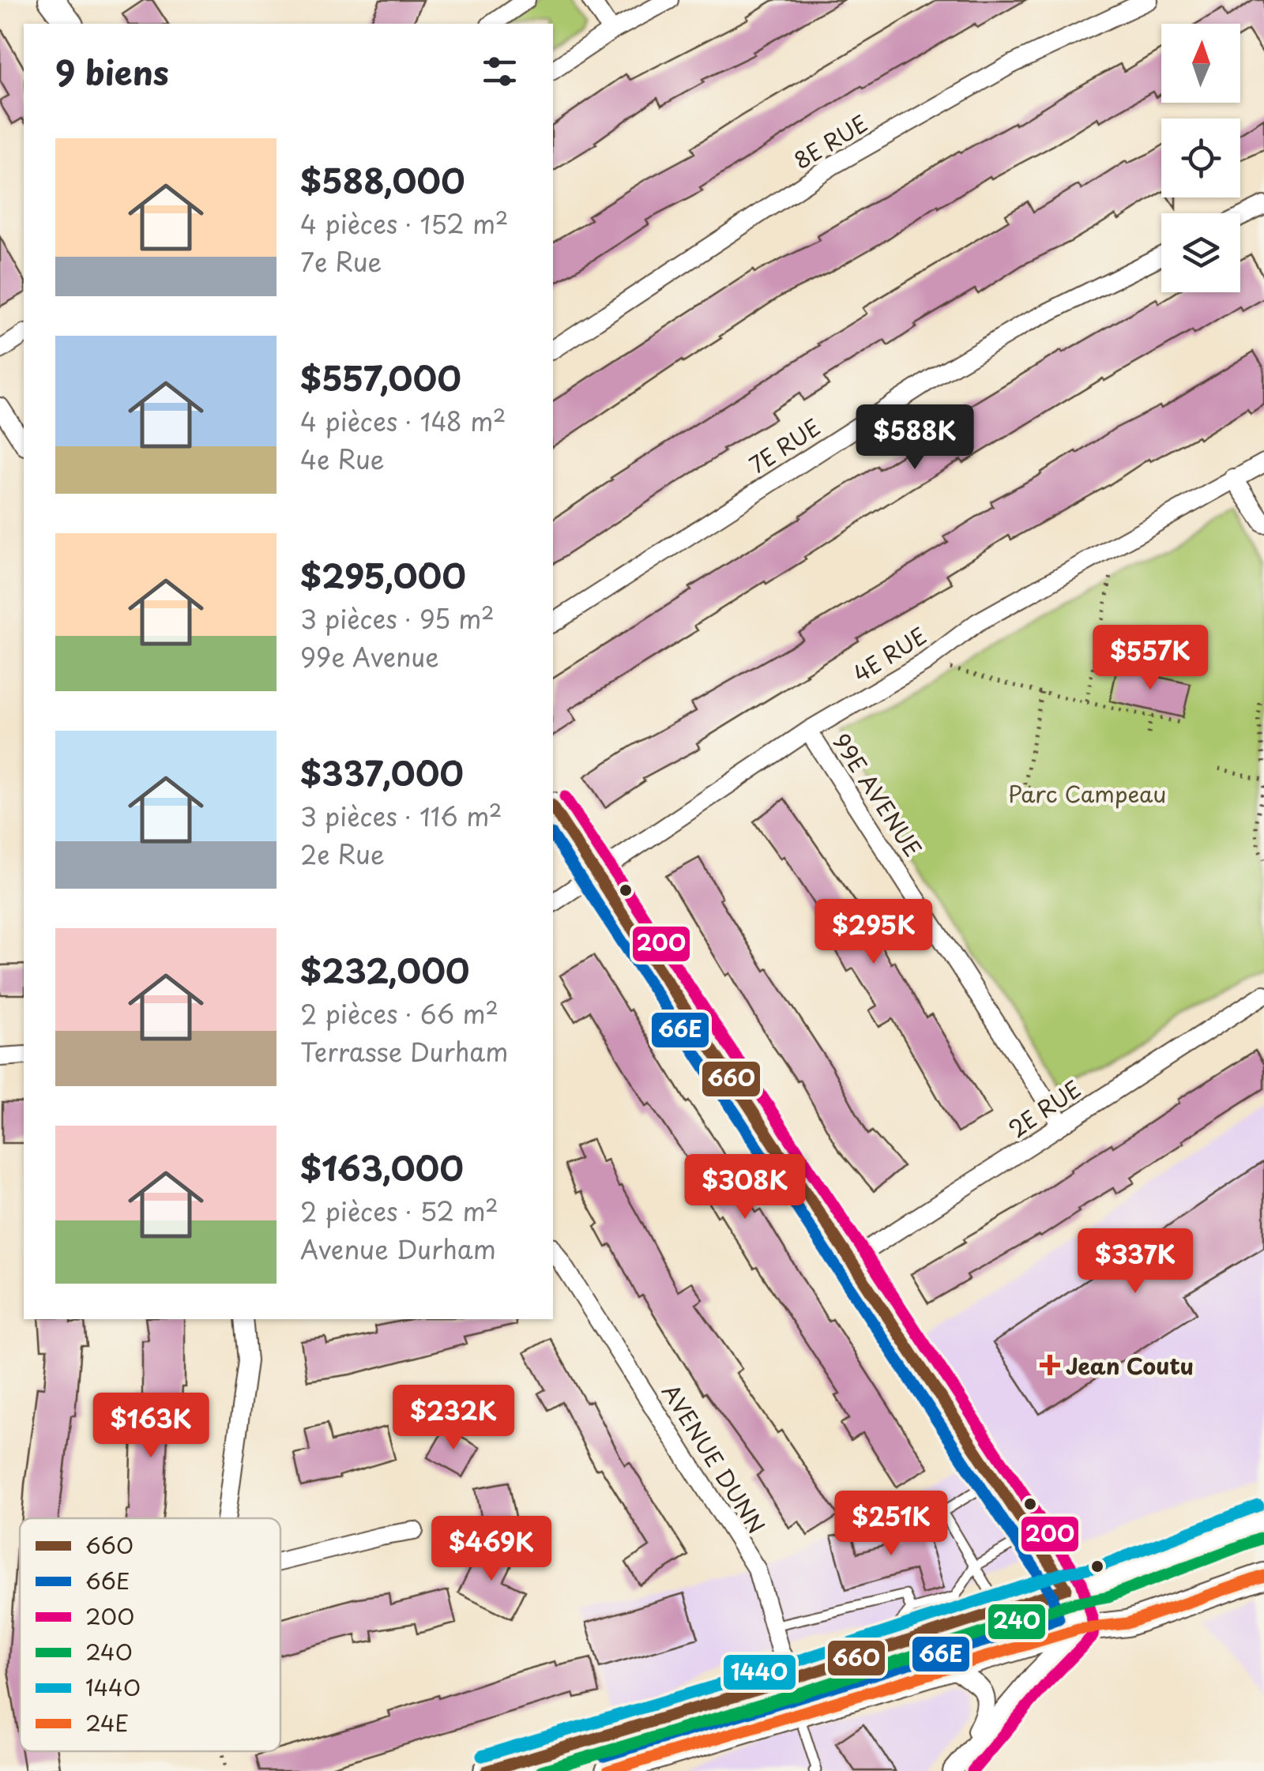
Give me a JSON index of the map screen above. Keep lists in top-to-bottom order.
{
  "streets": {
    "street": [
      "8E RUE",
      "7E RUE",
      "4E RUE",
      "99E AVENUE",
      "2E RUE",
      "AVENUE DUNN"
    ]
  },
  "crossings": [
    ["4E RUE", "99E AVENUE"],
    ["99E AVENUE", "2E RUE"]
  ],
  "parks": ["Parc Campeau"],
  "places": {
    "health": ["Jean Coutu"]
  },
  "lines": [
    "transit line 20O",
    "transit line 66O",
    "transit line 66E",
    "transit line 144O",
    "transit line 24O",
    "transit line 24E"
  ],
  "legend": [
    "66O",
    "66E",
    "20O",
    "24O",
    "144O",
    "24E"
  ],
  "north": "top",
  "page": {
    "heading": "9 biens",
    "list": [
      {
        "name": "$588,000",
        "note": "4 pièces · 152 m² · 7e Rue"
      },
      {
        "name": "$557,000",
        "note": "4 pièces · 148 m² · 4e Rue"
      },
      {
        "name": "$295,000",
        "note": "3 pièces · 95 m² · 99e Avenue"
      },
      {
        "name": "$337,000",
        "note": "3 pièces · 116 m² · 2e Rue"
      },
      {
        "name": "$232,000",
        "note": "2 pièces · 66 m² · Terrasse Durham"
      },
      {
        "name": "$163,000",
        "note": "2 pièces · 52 m² · Avenue Durham"
      }
    ],
    "price": [
      "$588K",
      "$557K",
      "$295K",
      "$308K",
      "$337K",
      "$232K",
      "$163K",
      "$251K",
      "$469K"
    ]
  }
}
